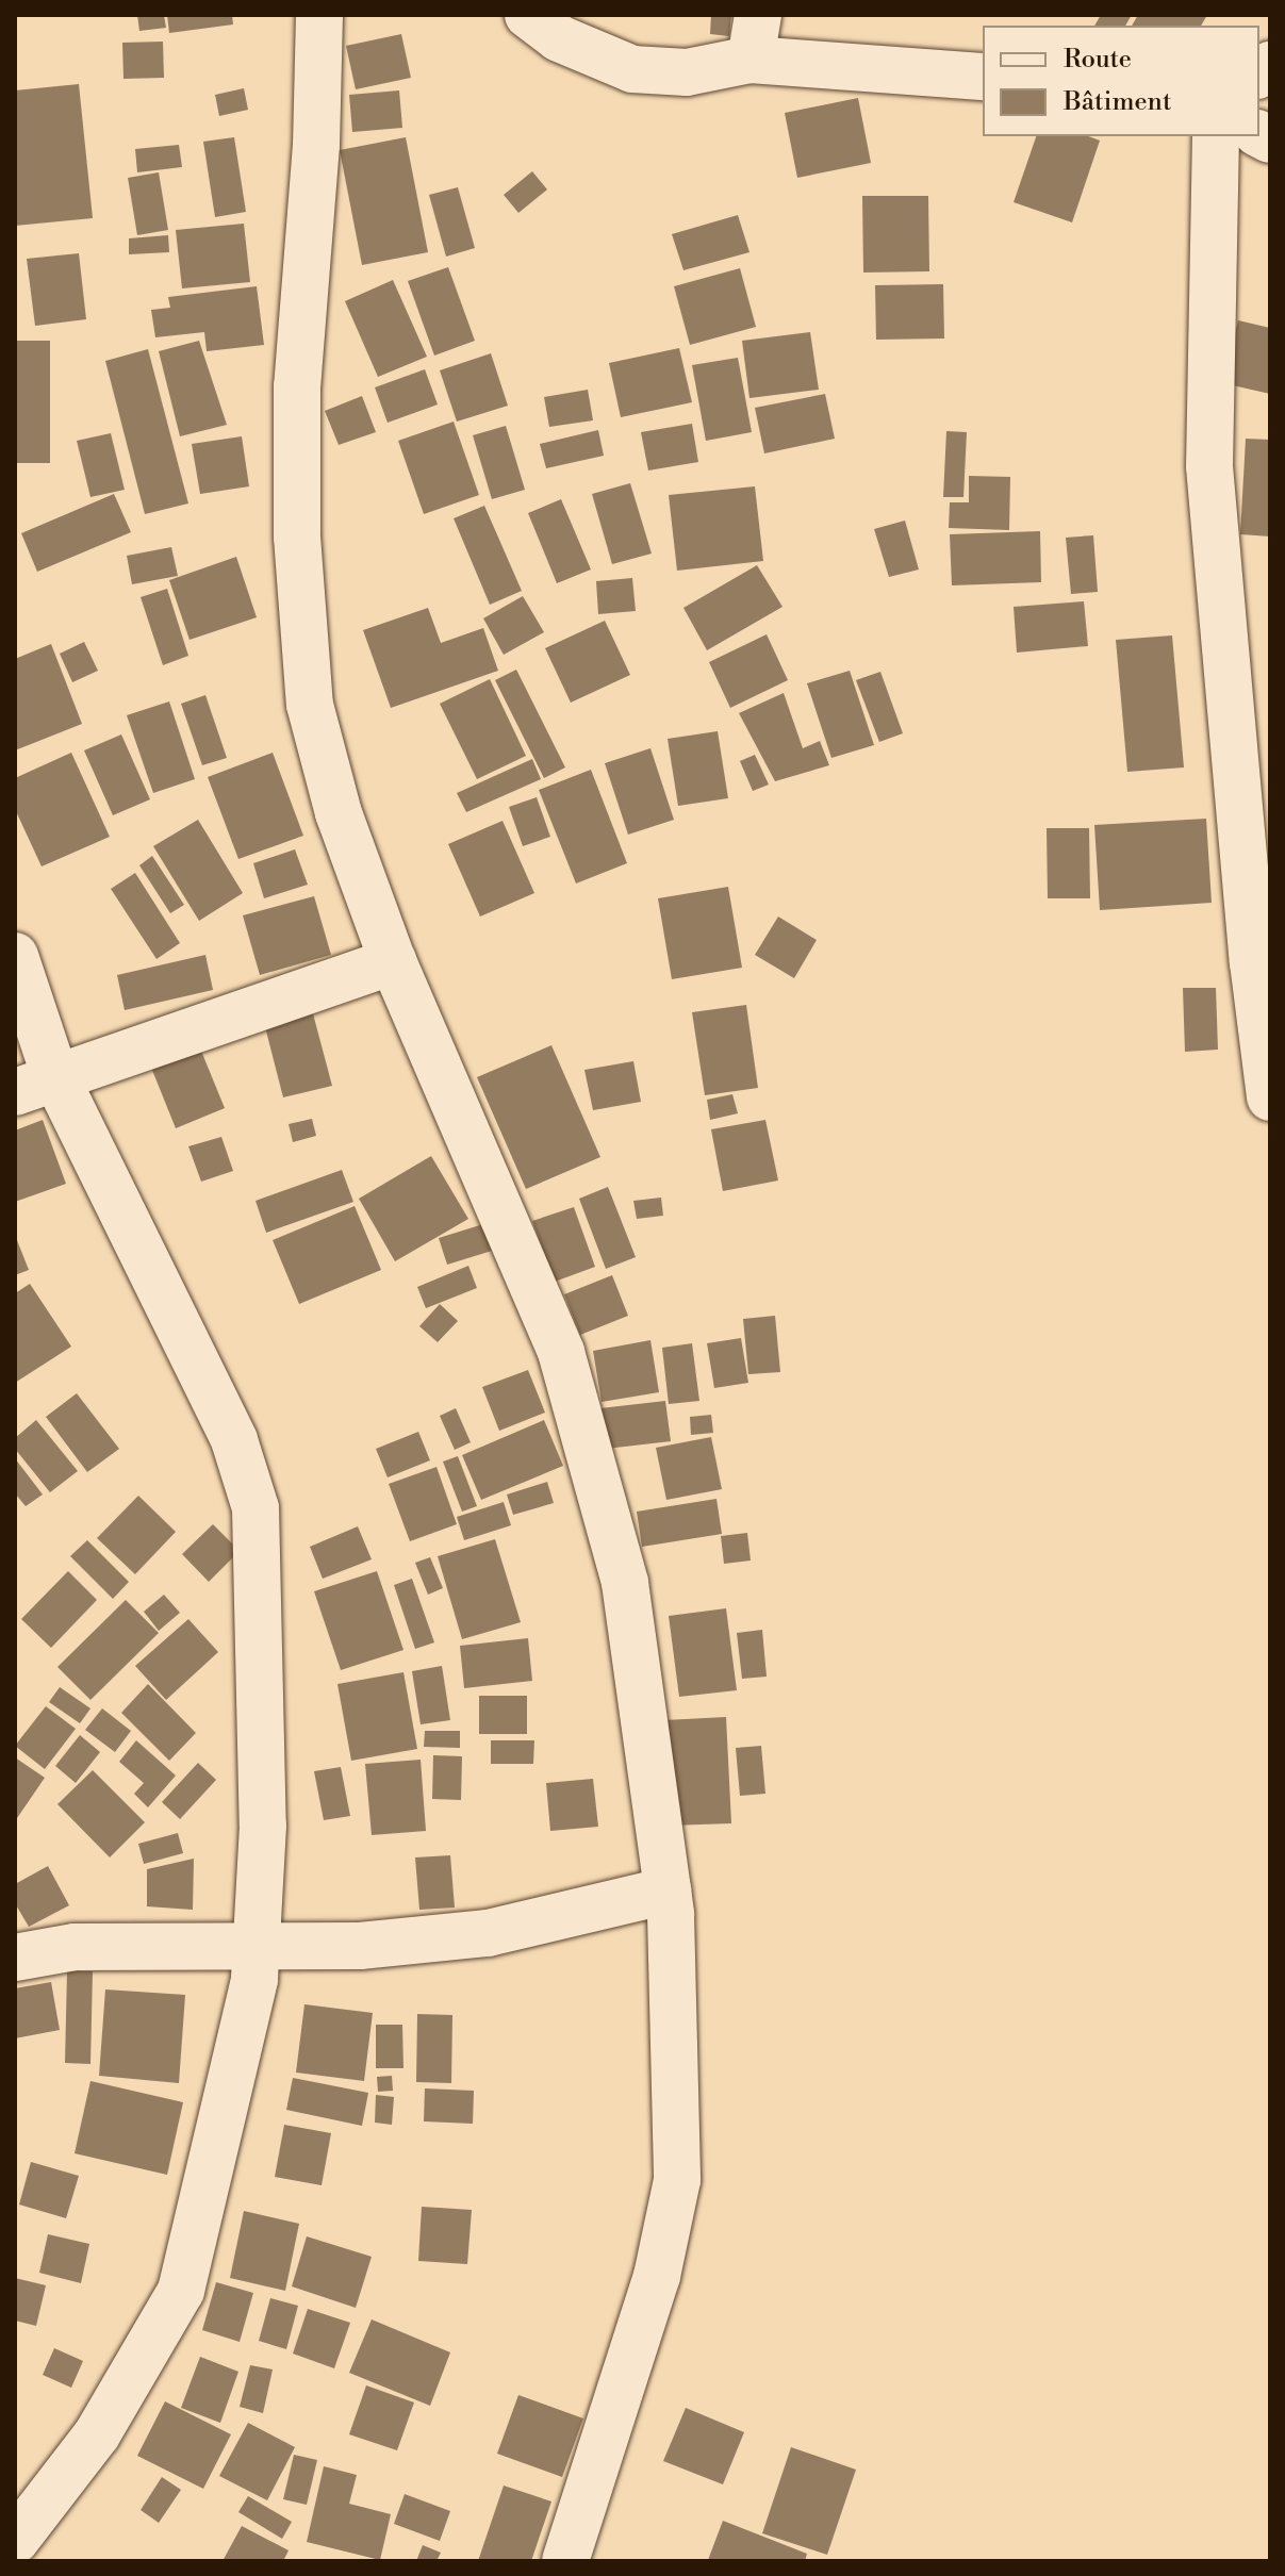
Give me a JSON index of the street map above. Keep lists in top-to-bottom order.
{
  "legend": ["Route", "Bâtiment"]
}
